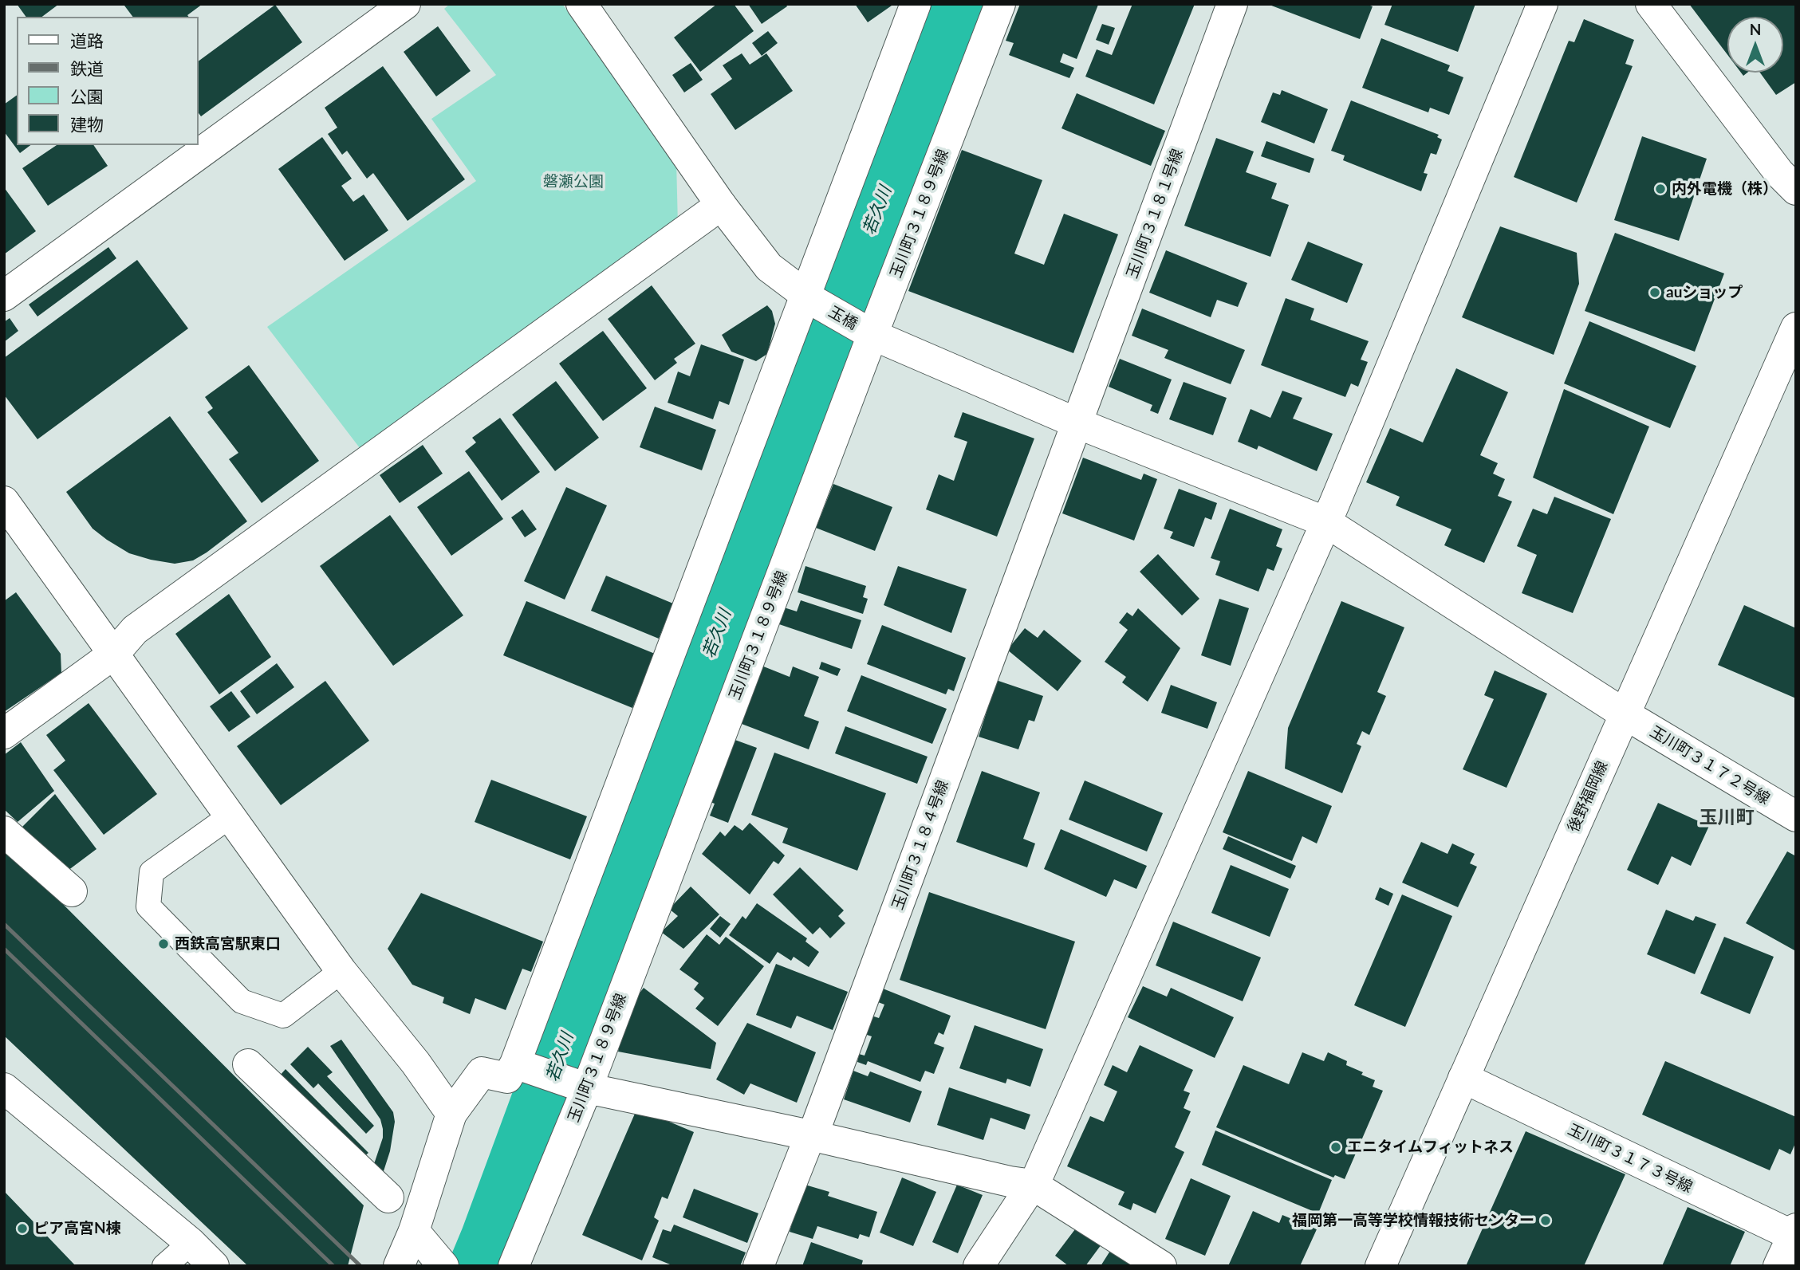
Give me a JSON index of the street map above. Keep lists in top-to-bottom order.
{
  "streets": {
    "street": [
      "玉川町３１８９号線",
      "玉川町３１８１号線",
      "玉橋",
      "玉川町３１７２号線",
      "後野福岡線",
      "玉川町３１８４号線",
      "玉川町３１７３号線"
    ]
  },
  "crossings": [
    ["玉川町３１８９号線", "玉橋"],
    ["玉川町３１８１号線", "玉橋"],
    ["玉川町３１８１号線", "玉川町３１８４号線"],
    ["玉橋", "玉川町３１７２号線"],
    ["玉橋", "玉川町３１８４号線"],
    ["玉川町３１７２号線", "後野福岡線"],
    ["後野福岡線", "玉川町３１７３号線"]
  ],
  "districts": ["玉川町"],
  "water": ["若久川"],
  "parks": ["磐瀬公園"],
  "places": [
    "内外電機（株）",
    "auショップ",
    "西鉄高宮駅東口",
    "エニタイムフィットネス",
    "福岡第一高等学校情報技術センター",
    "ピア高宮N棟"
  ],
  "legend": [
    "道路",
    "鉄道",
    "公園",
    "建物"
  ],
  "north": "top"
}
